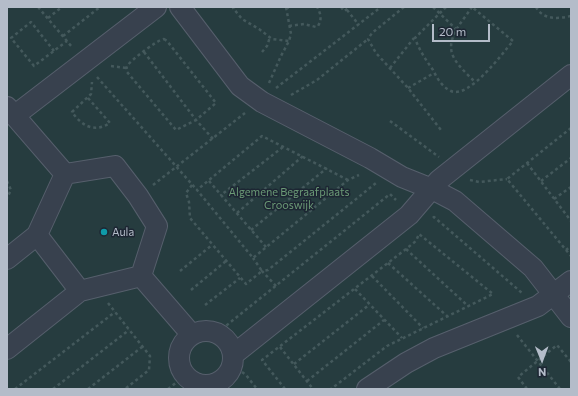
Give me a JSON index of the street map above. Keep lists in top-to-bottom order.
{
  "parks": ["Algemene Begraafplaats Crooswijk"],
  "places": ["Aula"],
  "scale_bar": "20 m",
  "north": "bottom"
}
